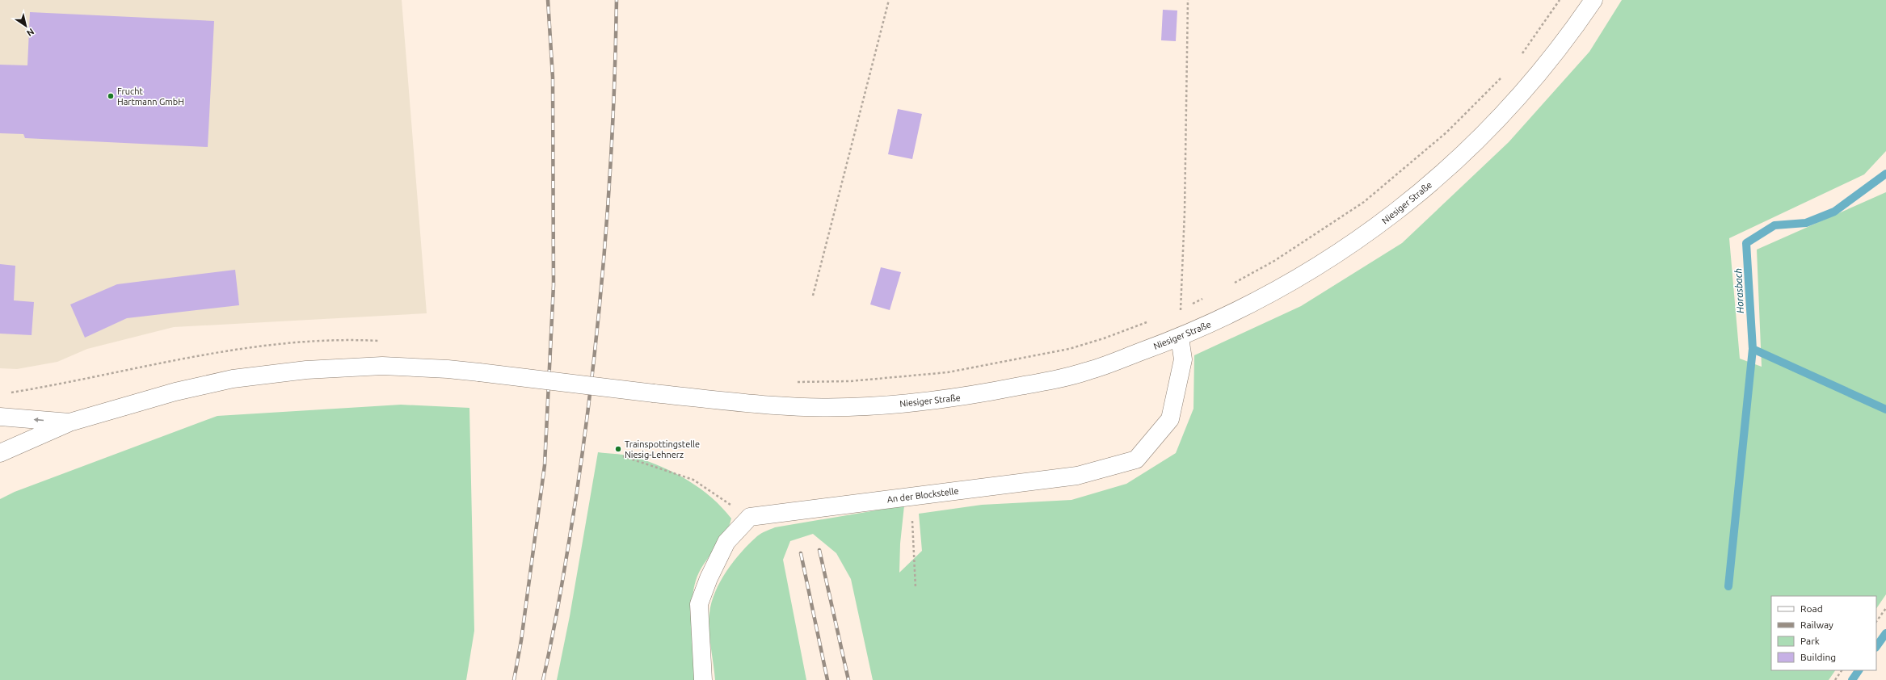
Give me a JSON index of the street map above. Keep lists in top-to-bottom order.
{
  "streets": {
    "main road": ["Niesiger Straße", "An der Blockstelle"]
  },
  "crossings": [
    ["Niesiger Straße", "An der Blockstelle"]
  ],
  "water": ["Horasbach"],
  "places": ["Frucht Hartmann GmbH", "Trainspottingstelle Niesig-Lehnerz"],
  "legend": [
    "Road",
    "Railway",
    "Park",
    "Building"
  ],
  "north": "bottom right"
}
